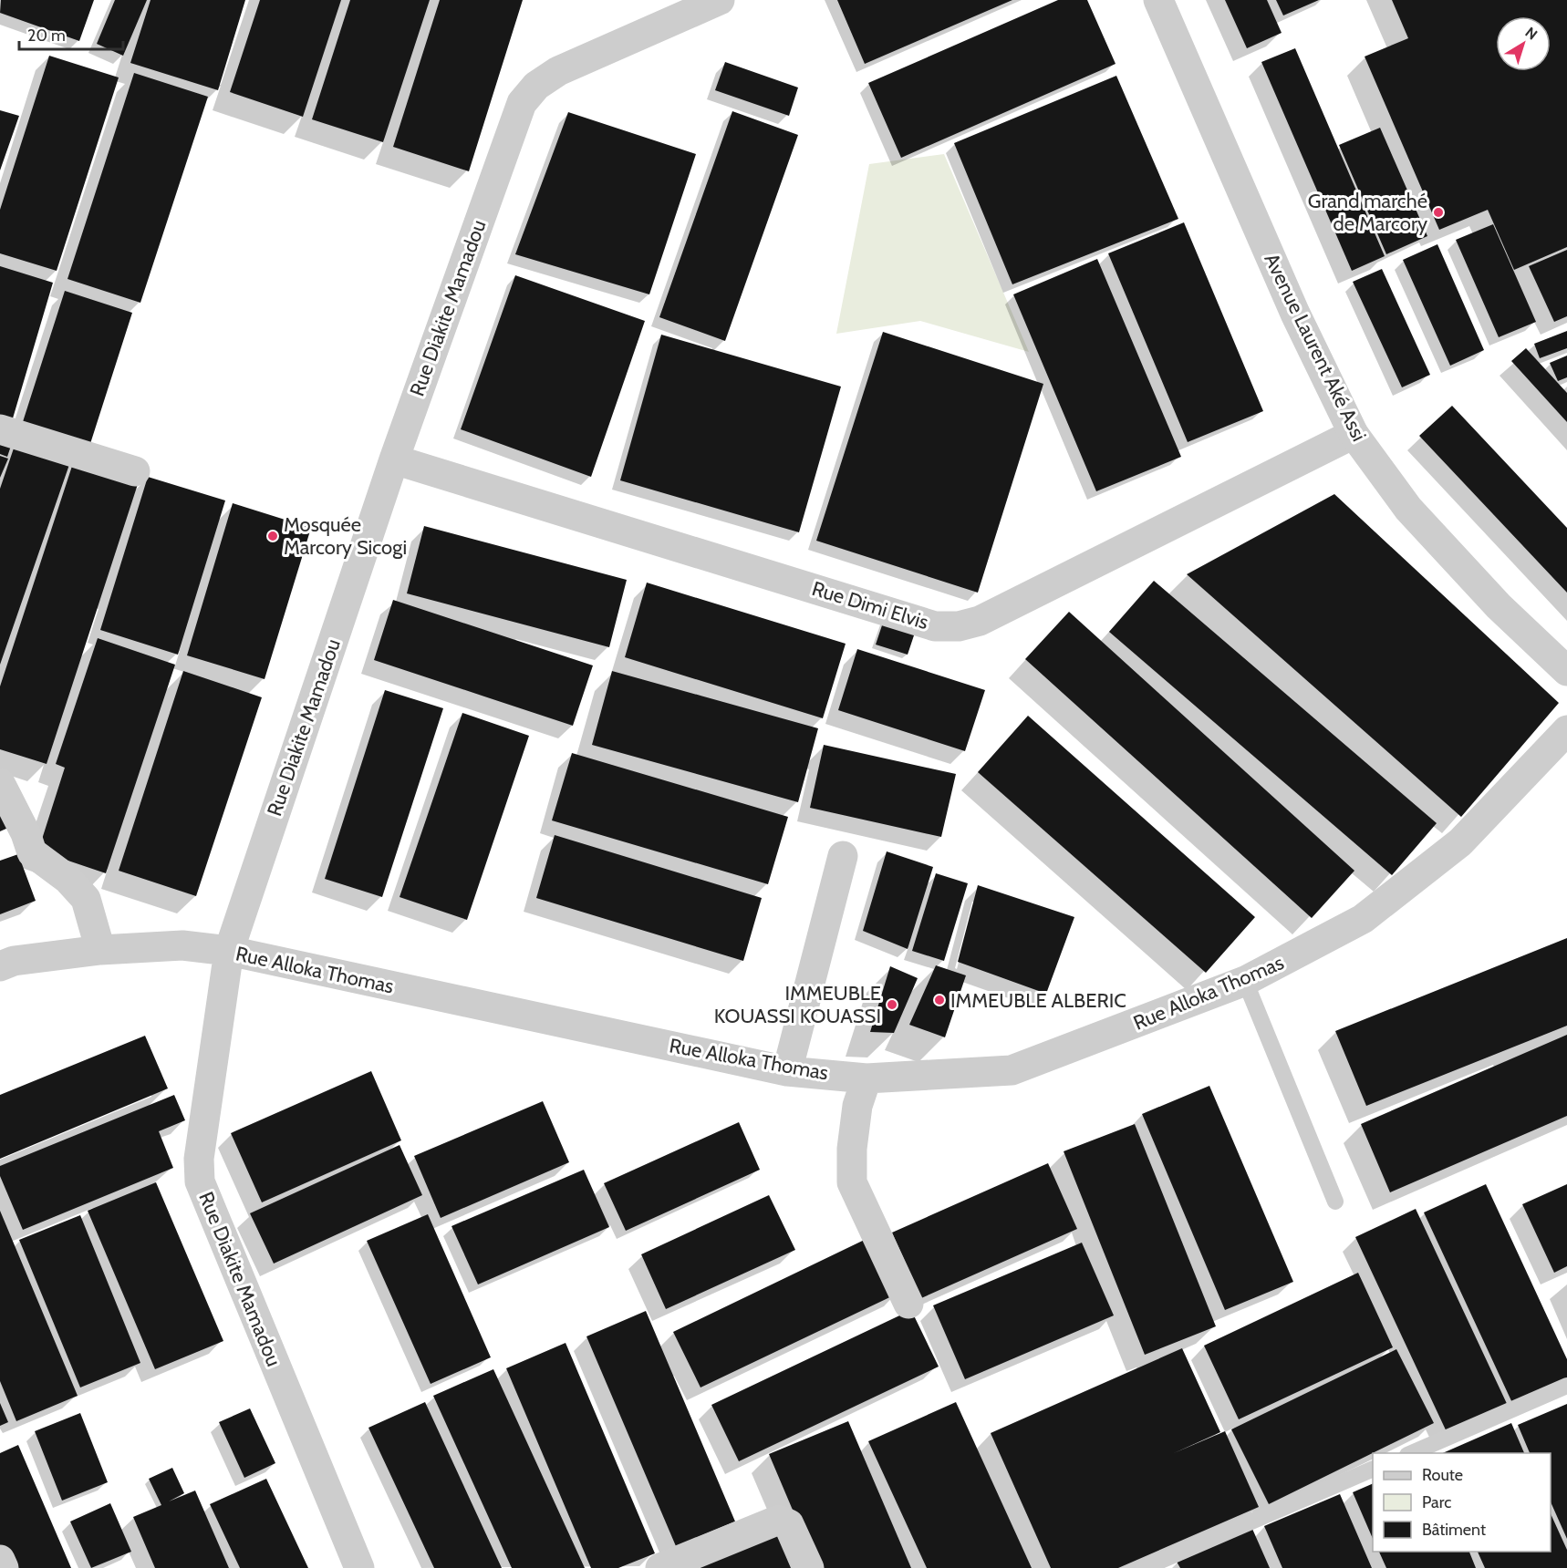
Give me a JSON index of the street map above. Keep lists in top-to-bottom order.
{
  "streets": {
    "street": [
      "Rue Diakite Mamadou",
      "Avenue Laurent Aké Assi",
      "Rue Dimi Elvis",
      "Rue Alloka Thomas"
    ]
  },
  "crossings": [
    ["Rue Diakite Mamadou", "Rue Dimi Elvis"],
    ["Rue Diakite Mamadou", "Rue Alloka Thomas"],
    ["Avenue Laurent Aké Assi", "Rue Dimi Elvis"]
  ],
  "places": [
    "Grand marché de Marcory",
    "Mosquée Marcory Sicogi",
    "IMMEUBLE ALBERIC",
    "IMMEUBLE KOUASSI KOUASSI"
  ],
  "legend": ["Route", "Parc", "Bâtiment"],
  "scale_bar": "20 m",
  "north": "top right"
}
